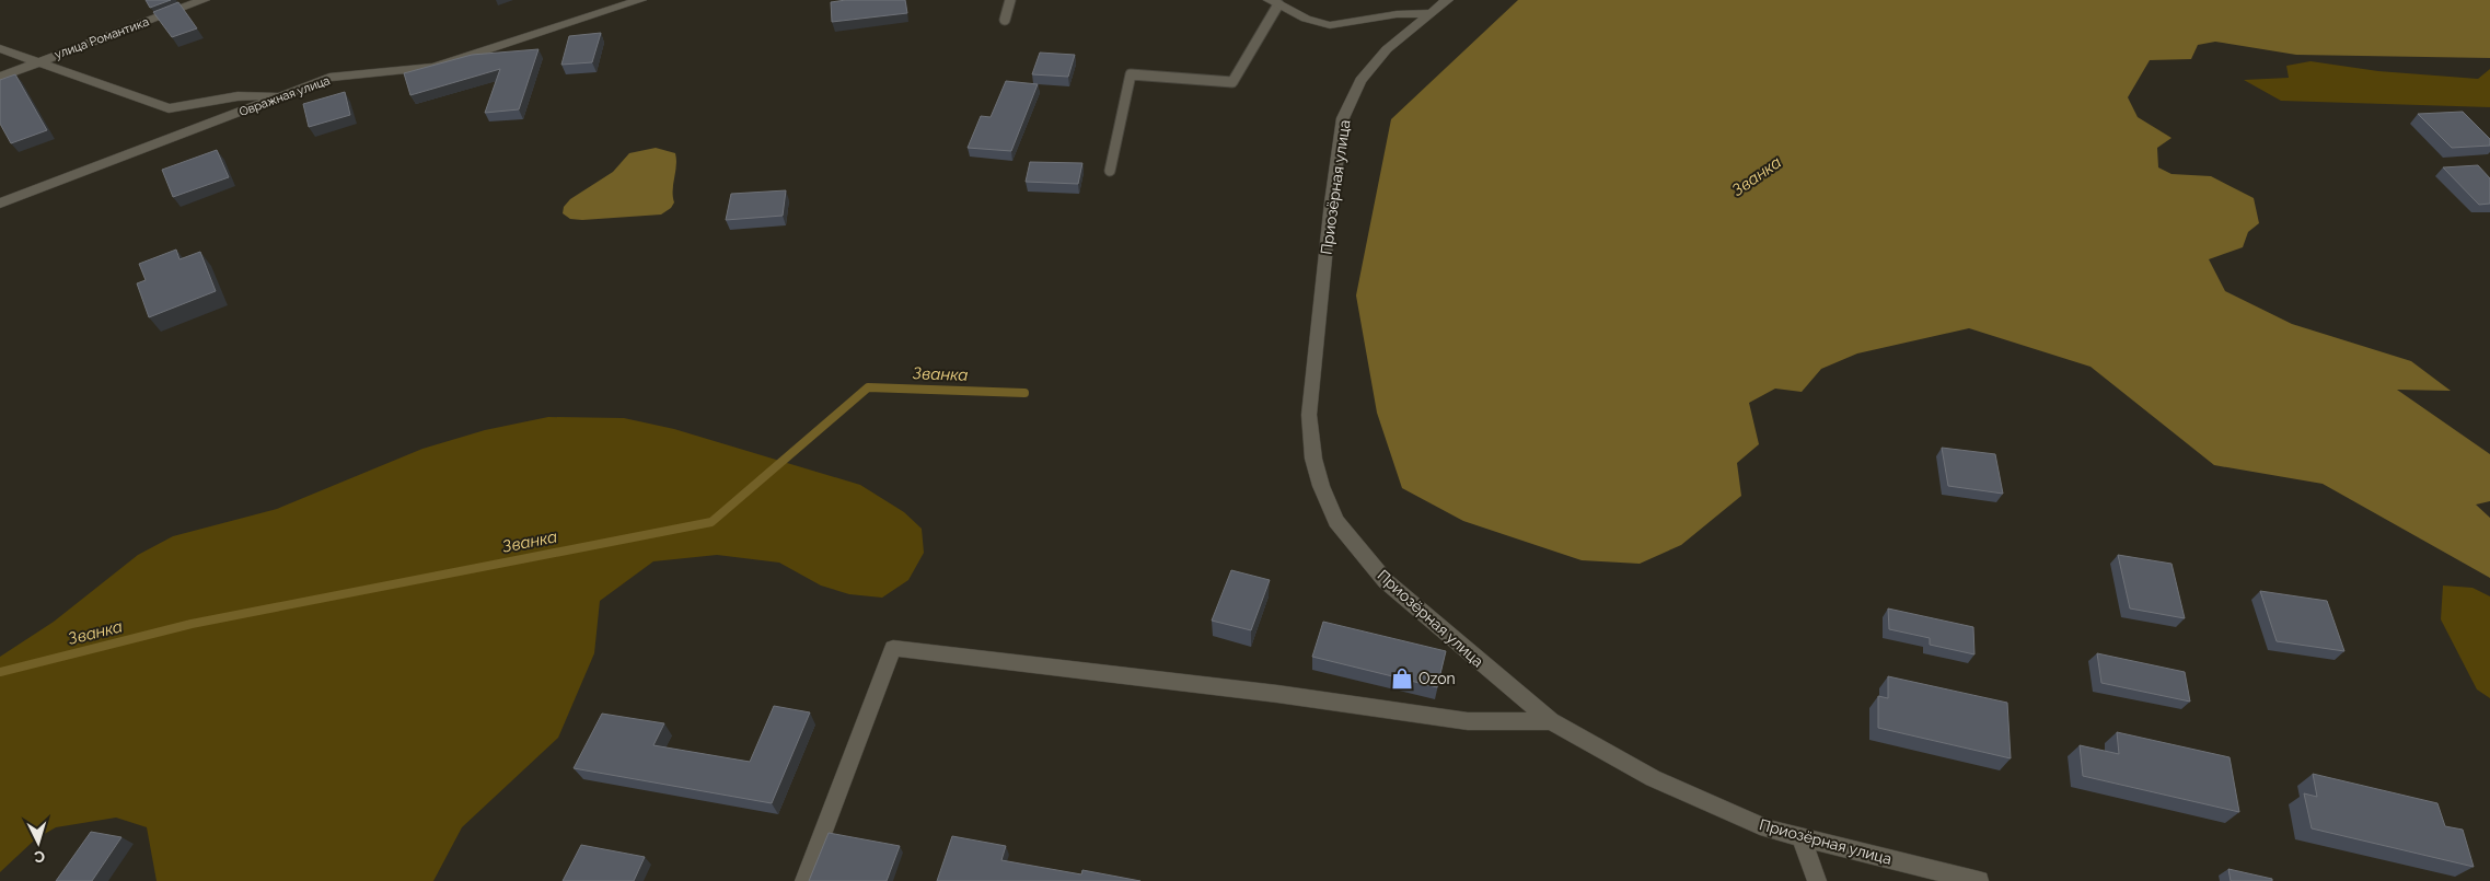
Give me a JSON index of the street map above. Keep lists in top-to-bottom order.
{
  "streets": {
    "street": ["улица Романтика", "Овражная улица", "Приозёрная улица"]
  },
  "water": ["Званка"],
  "places": {
    "shop": ["Ozon"]
  },
  "north": "bottom"
}
